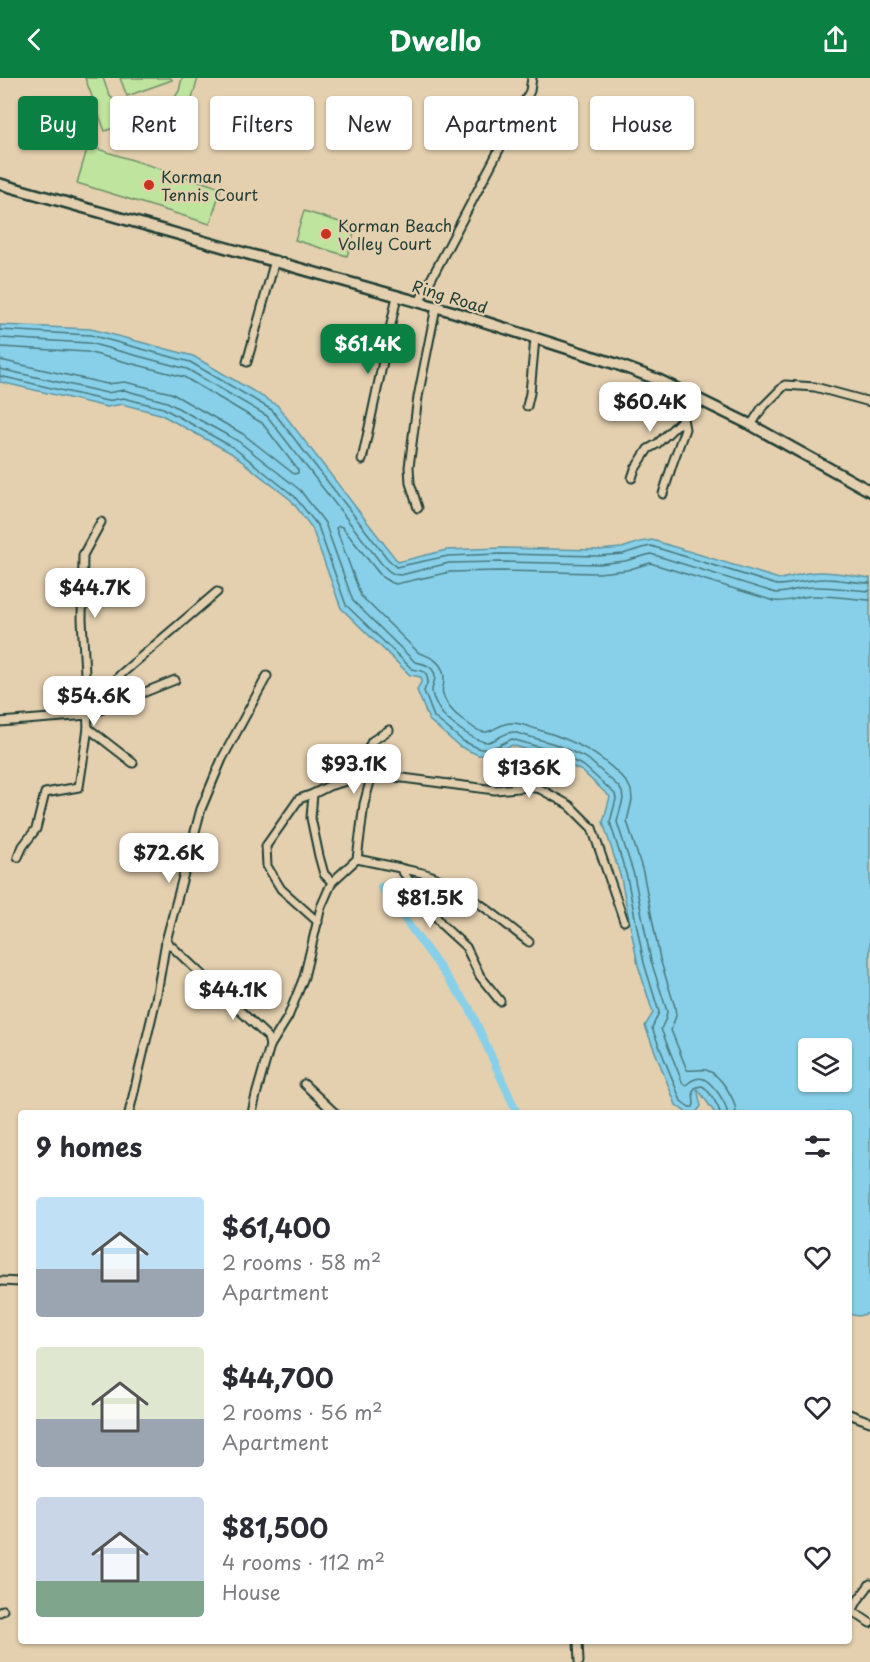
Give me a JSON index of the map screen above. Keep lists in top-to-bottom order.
{
  "streets": {
    "main road": ["Ring Road"]
  },
  "places": ["Korman Tennis Court", "Korman Beach Volley Court"],
  "page": {
    "header": "Dwello",
    "chip": [
      "Buy",
      "Rent",
      "Filters",
      "New",
      "Apartment",
      "House"
    ],
    "price": [
      "$61.4K",
      "$60.4K",
      "$44.7K",
      "$54.6K",
      "$93.1K",
      "$136K",
      "$72.6K",
      "$81.5K",
      "$44.1K"
    ],
    "heading": "9 homes",
    "list": [
      {
        "name": "$61,400",
        "note": "2 rooms · 58 m² · Apartment"
      },
      {
        "name": "$44,700",
        "note": "2 rooms · 56 m² · Apartment"
      },
      {
        "name": "$81,500",
        "note": "4 rooms · 112 m² · House"
      }
    ]
  }
}
